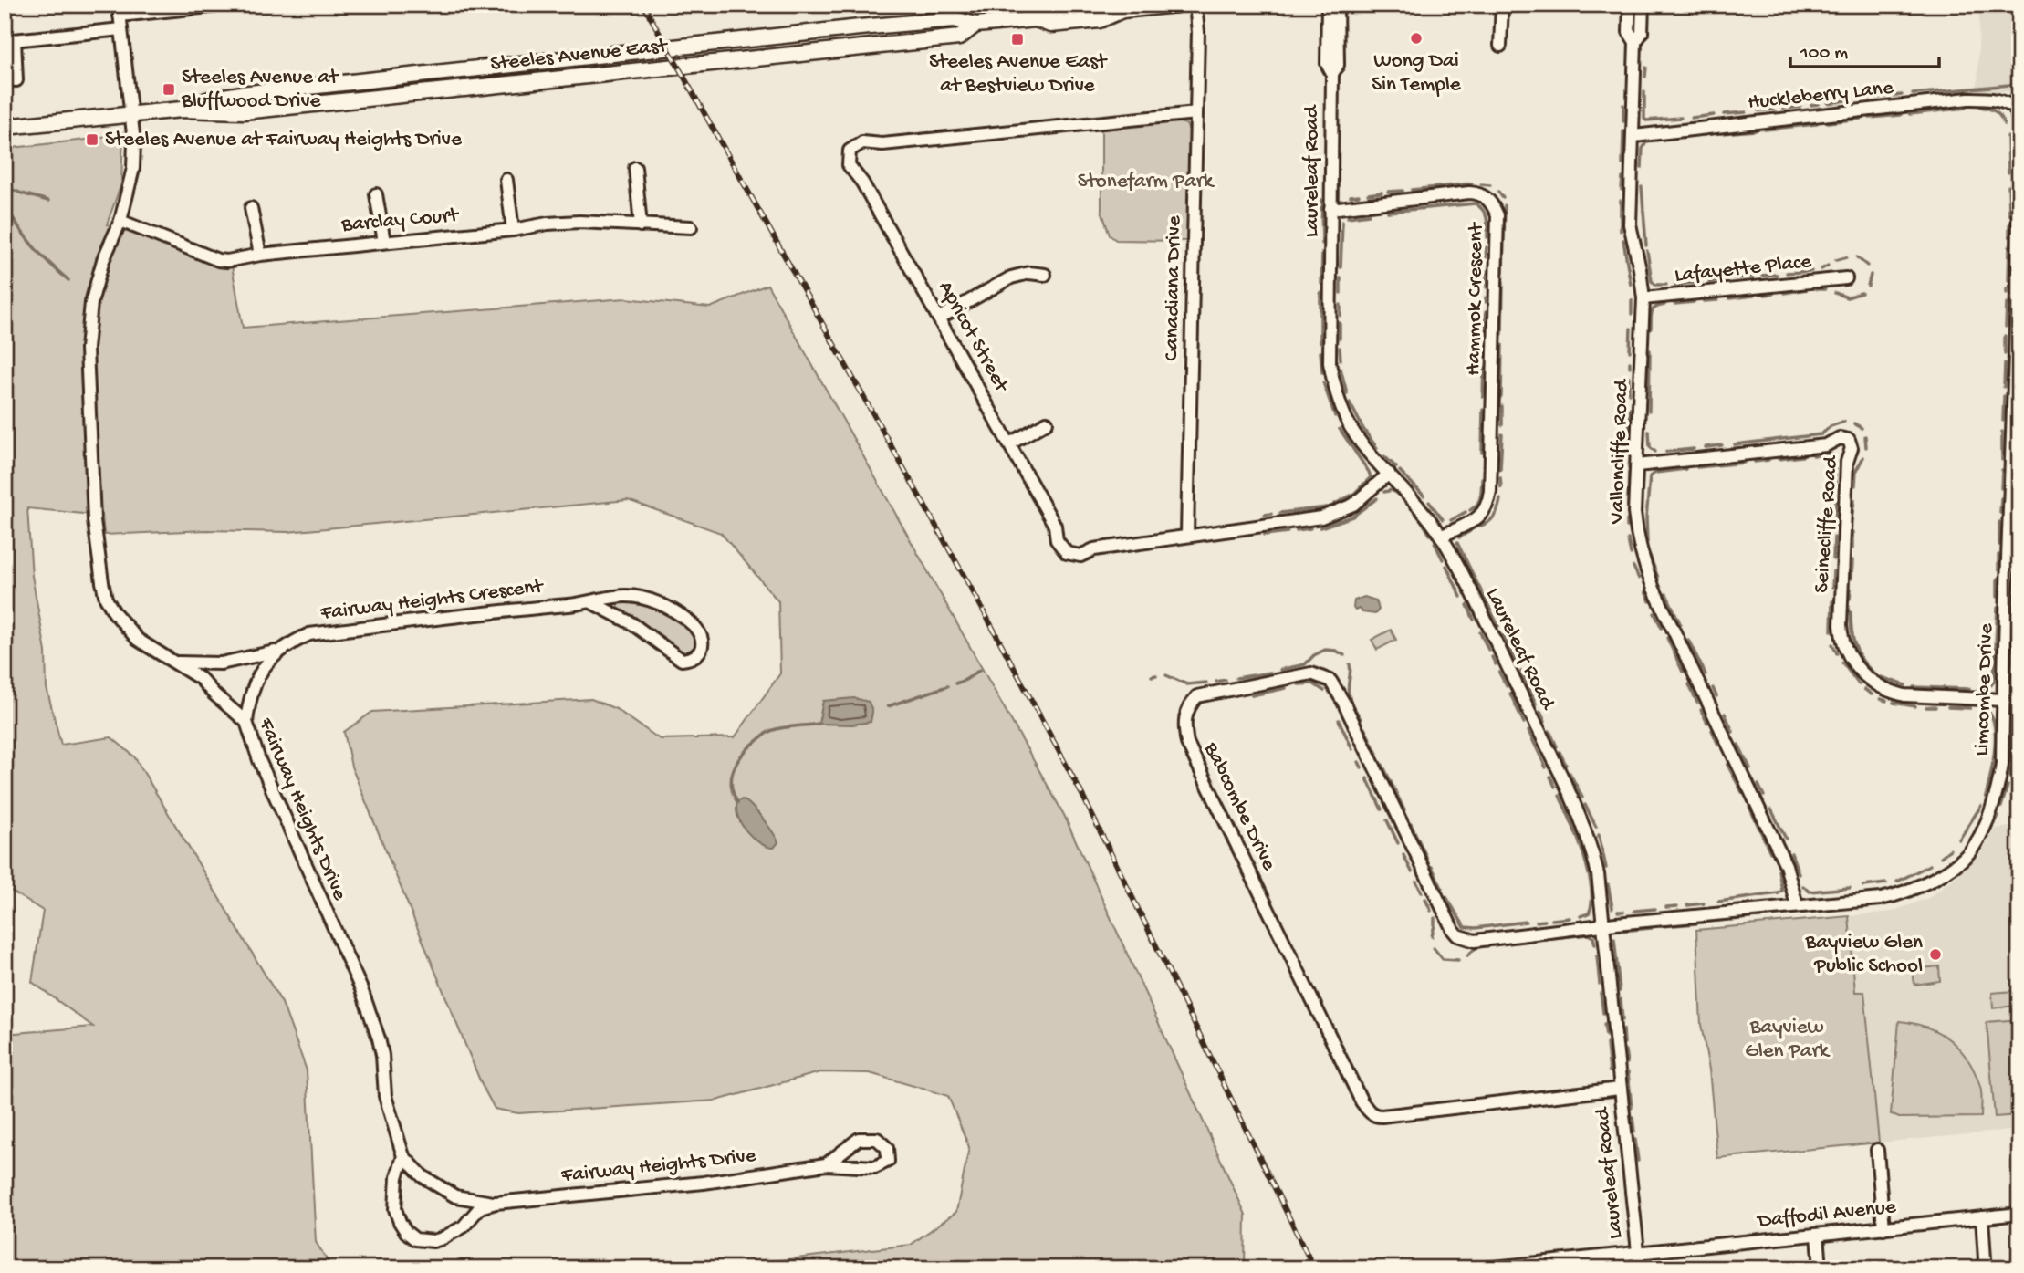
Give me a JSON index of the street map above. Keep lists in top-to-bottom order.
{
  "streets": {
    "main road": ["Steeles Avenue East"],
    "street": [
      "Huckleberry Lane",
      "Laureleaf Road",
      "Barclay Court",
      "Lafayette Place",
      "Canadiana Drive",
      "Hammok Crescent",
      "Apricot Street",
      "Valloncliffe Road",
      "Seinecliffe Road",
      "Fairway Heights Crescent",
      "Limcombe Drive",
      "Babcombe Drive",
      "Fairway Heights Drive",
      "Daffodil Avenue"
    ]
  },
  "crossings": [
    ["Steeles Avenue East", "Fairway Heights Drive"],
    ["Huckleberry Lane", "Valloncliffe Road"],
    ["Laureleaf Road", "Hammok Crescent"],
    ["Laureleaf Road", "Apricot Street"],
    ["Laureleaf Road", "Limcombe Drive"],
    ["Laureleaf Road", "Babcombe Drive"],
    ["Laureleaf Road", "Daffodil Avenue"],
    ["Barclay Court", "Fairway Heights Drive"],
    ["Lafayette Place", "Valloncliffe Road"],
    ["Canadiana Drive", "Apricot Street"],
    ["Valloncliffe Road", "Seinecliffe Road"],
    ["Valloncliffe Road", "Limcombe Drive"],
    ["Seinecliffe Road", "Limcombe Drive"],
    ["Fairway Heights Crescent", "Fairway Heights Drive"],
    ["Limcombe Drive", "Babcombe Drive"]
  ],
  "parks": ["Stonefarm Park", "Bayview Glen Park"],
  "places": {
    "other": ["Wong Dai Sin Temple", "Bayview Glen Public School"],
    "transit": ["Steeles Avenue East at Bestview Drive", "Steeles Avenue at Bluffwood Drive", "Steeles Avenue at Fairway Heights Drive"]
  },
  "scale_bar": "100 m"
}
